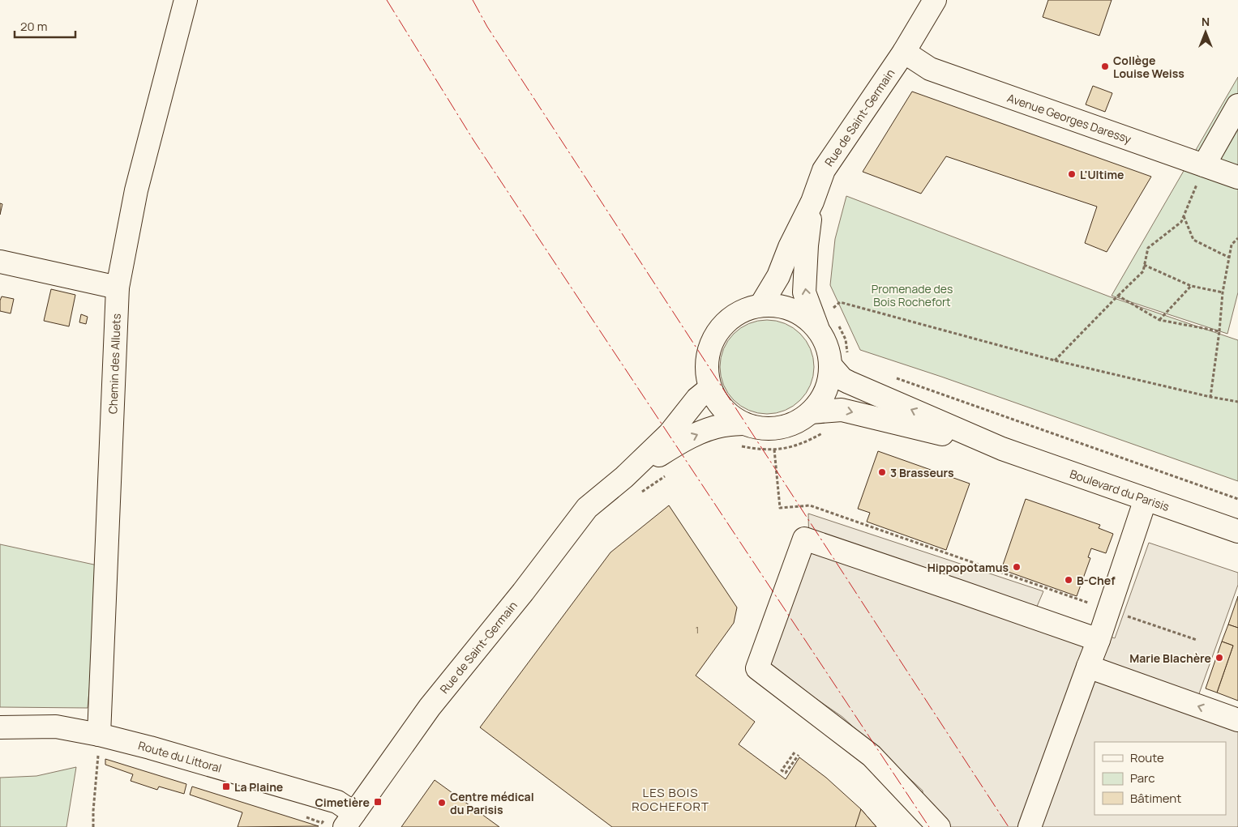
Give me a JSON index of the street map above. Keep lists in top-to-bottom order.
{
  "streets": {
    "street": [
      "Rue de Saint-Germain",
      "Avenue Georges Daressy",
      "Chemin des Alluets",
      "Boulevard du Parisis",
      "Route du Littoral"
    ]
  },
  "crossings": [
    ["Rue de Saint-Germain", "Avenue Georges Daressy"],
    ["Rue de Saint-Germain", "Boulevard du Parisis"],
    ["Rue de Saint-Germain", "Route du Littoral"],
    ["Chemin des Alluets", "Route du Littoral"]
  ],
  "districts": ["LES BOIS ROCHEFORT"],
  "parks": ["Promenade des Bois Rochefort"],
  "places": {
    "other": [
      "Collège Louise Weiss",
      "L'Ultime",
      "3 Brasseurs",
      "Hippopotamus",
      "B-Chef",
      "Marie Blachère",
      "Centre médical du Parisis"
    ],
    "transit": ["La Plaine", "Cimetière"]
  },
  "house_numbers": ["1"],
  "legend": ["Route", "Parc", "Bâtiment"],
  "scale_bar": "20 m",
  "north": "top"
}
